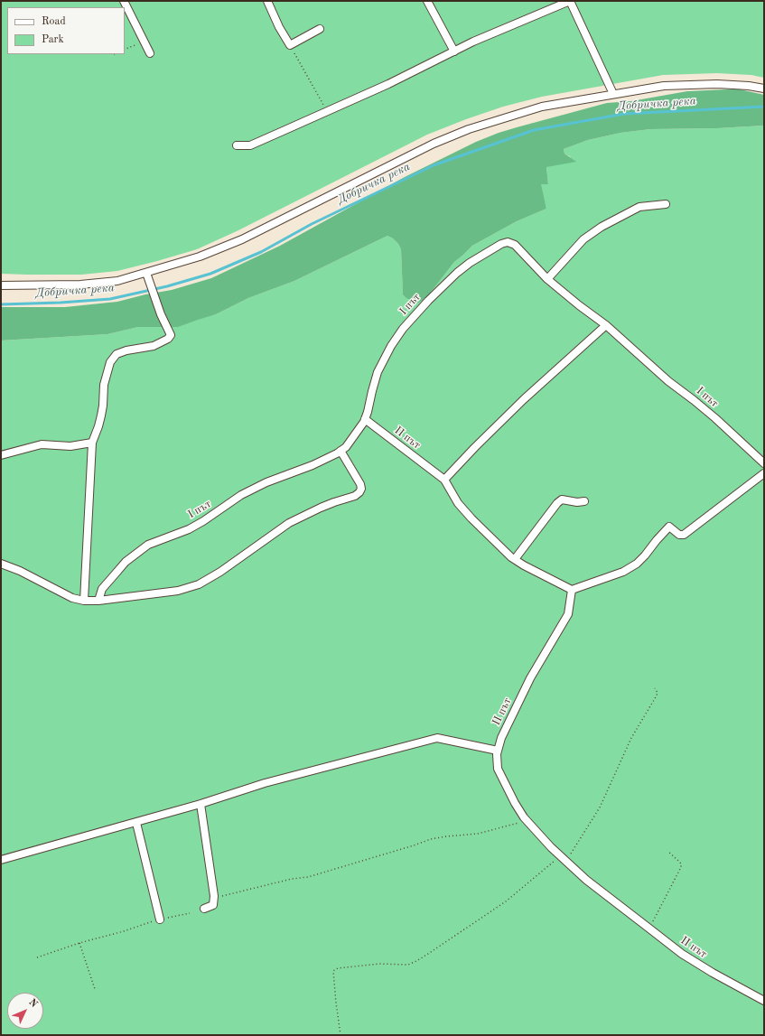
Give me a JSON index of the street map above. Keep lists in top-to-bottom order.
{
  "streets": {
    "street": ["І път", "ІІ път"]
  },
  "crossings": [
    ["І път", "ІІ път"]
  ],
  "water": ["Добричка река"],
  "legend": ["Road", "Park"],
  "north": "top right"
}
